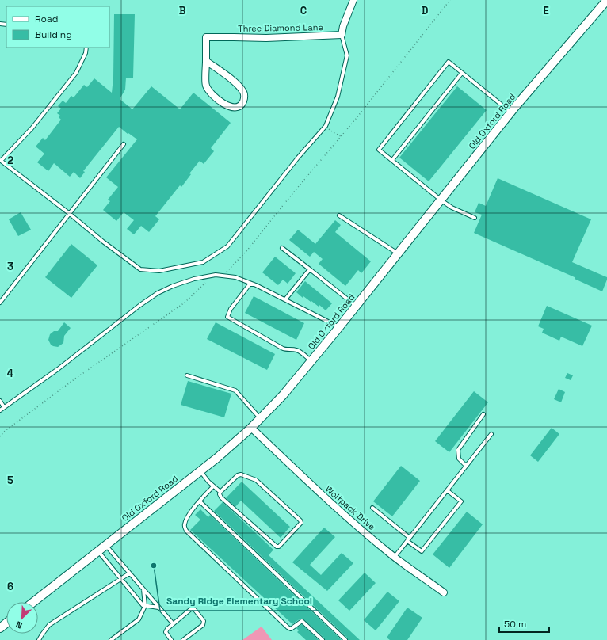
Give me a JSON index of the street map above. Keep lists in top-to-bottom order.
{
  "streets": {
    "street": ["Three Diamond Lane", "Old Oxford Road", "Wolfpack Drive"]
  },
  "crossings": [
    ["Old Oxford Road", "Wolfpack Drive"]
  ],
  "places": ["Sandy Ridge Elementary School"],
  "legend": ["Road", "Building"],
  "scale_bar": "50 m",
  "north": "bottom left",
  "grid": {
    "columns": [
      "B",
      "C",
      "D",
      "E"
    ],
    "rows": [
      "2",
      "3",
      "4",
      "5",
      "6"
    ]
  }
}
